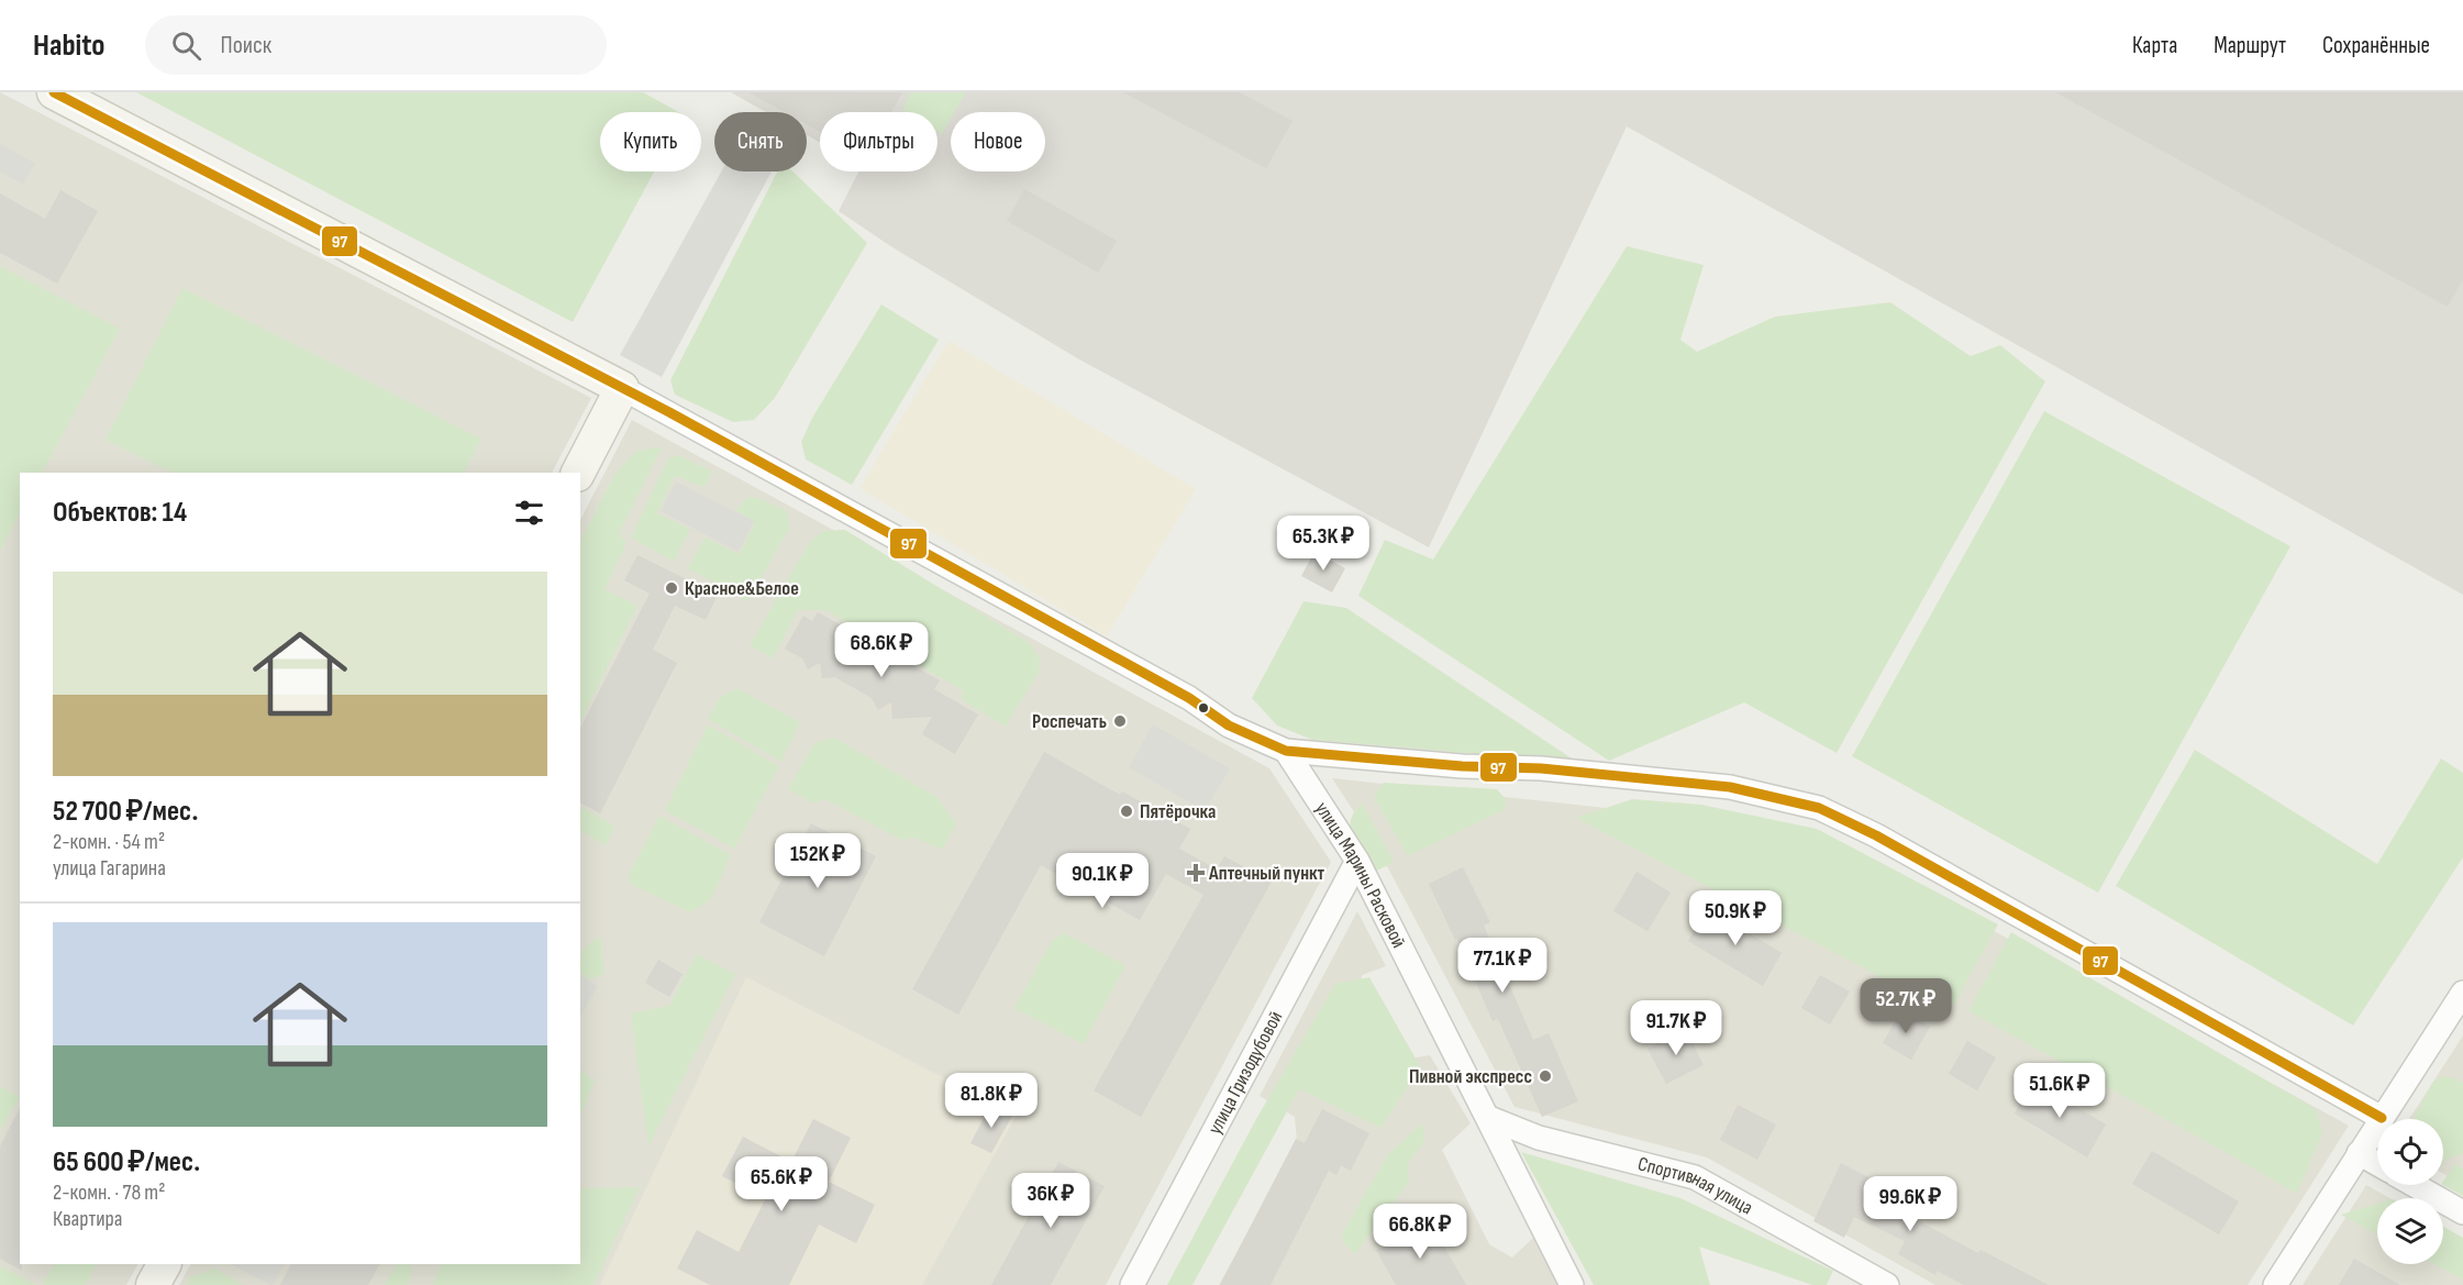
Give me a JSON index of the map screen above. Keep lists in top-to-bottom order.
{
  "streets": {
    "street": ["улица Марины Расковой", "улица Гризодубовой", "Спортивная улица"]
  },
  "crossings": [
    ["улица Марины Расковой", "улица Гризодубовой"],
    ["улица Марины Расковой", "Спортивная улица"]
  ],
  "places": {
    "other": [
      "Красное&Белое",
      "Роспечать",
      "Пятёрочка",
      "Пивной экспресс"
    ],
    "health": ["Аптечный пункт"]
  },
  "lines": ["transit line 97"],
  "page": {
    "header": "Habito",
    "search": "Поиск",
    "nav": ["Карта", "Маршрут", "Сохранённые"],
    "chip": [
      "Купить",
      "Снять",
      "Фильтры",
      "Новое"
    ],
    "heading": "Объектов: 14",
    "price": [
      "65.3K ₽",
      "68.6K ₽",
      "152K ₽",
      "90.1K ₽",
      "50.9K ₽",
      "77.1K ₽",
      "52.7K ₽",
      "91.7K ₽",
      "51.6K ₽",
      "81.8K ₽",
      "65.6K ₽",
      "36K ₽",
      "99.6K ₽",
      "66.8K ₽"
    ],
    "list": [
      {
        "name": "52 700 ₽/мес.",
        "note": "2-комн. · 54 m² · улица Гагарина"
      },
      {
        "name": "65 600 ₽/мес.",
        "note": "2-комн. · 78 m² · Квартира"
      }
    ]
  }
}
